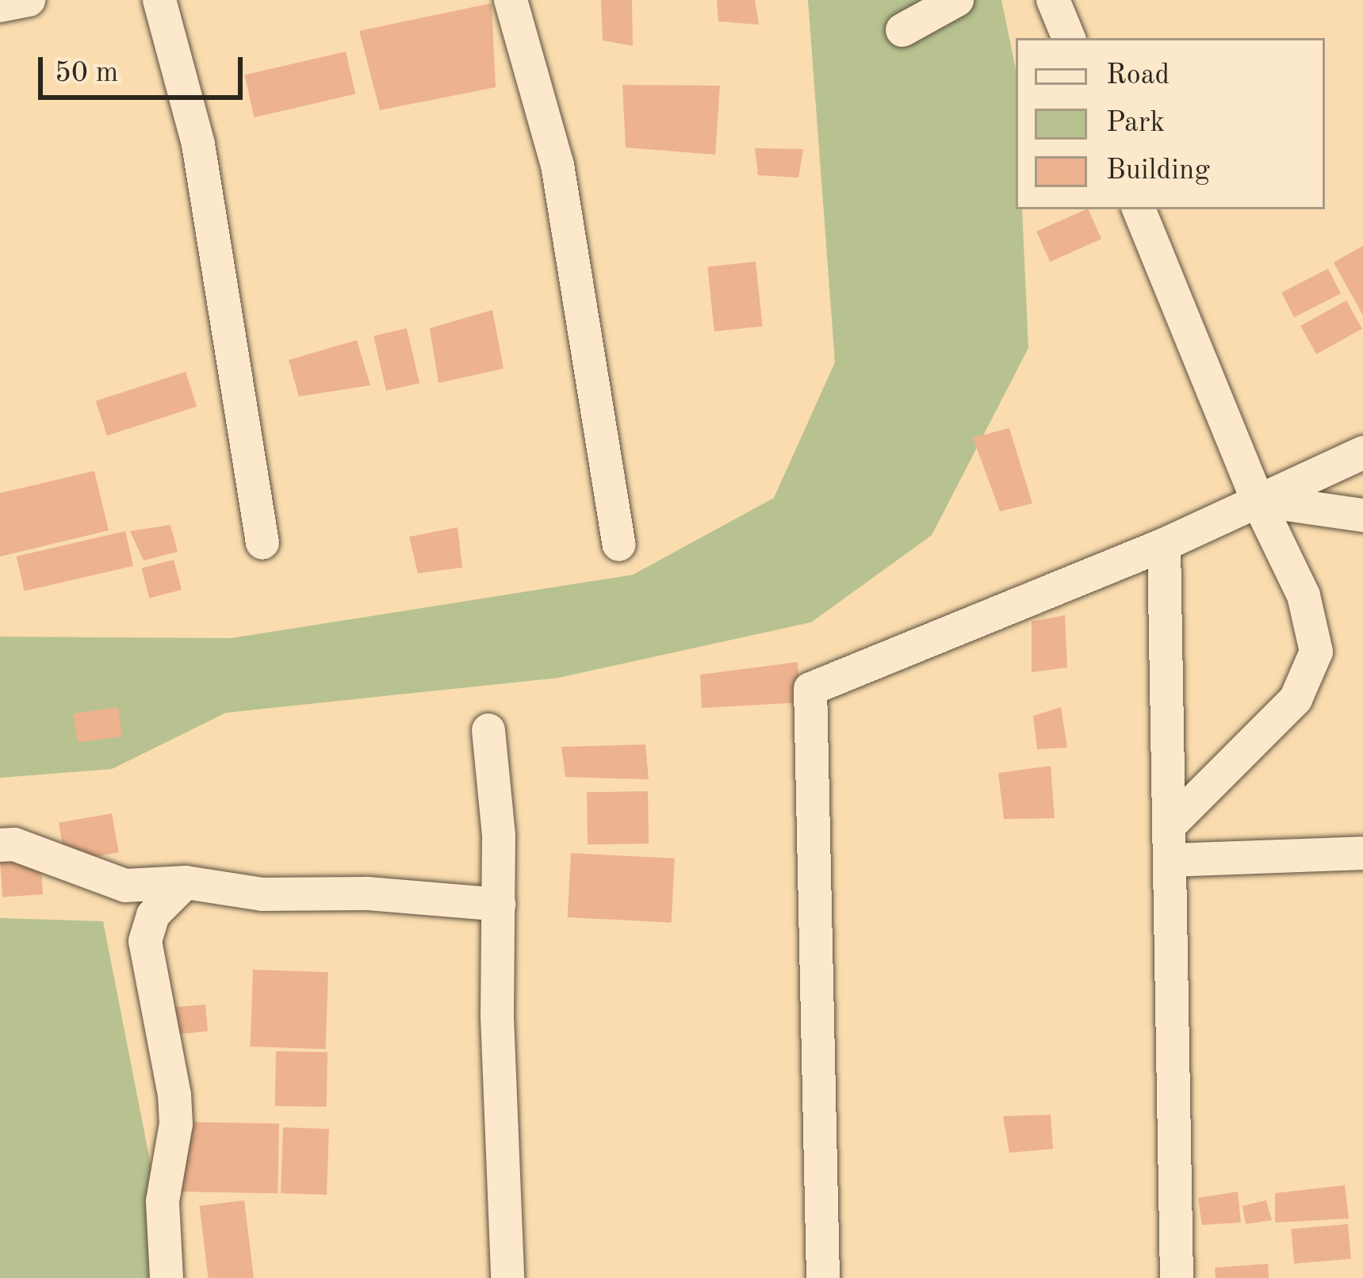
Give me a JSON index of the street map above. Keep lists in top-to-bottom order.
{
  "legend": ["Road", "Park", "Building"],
  "scale_bar": "50 m"
}
